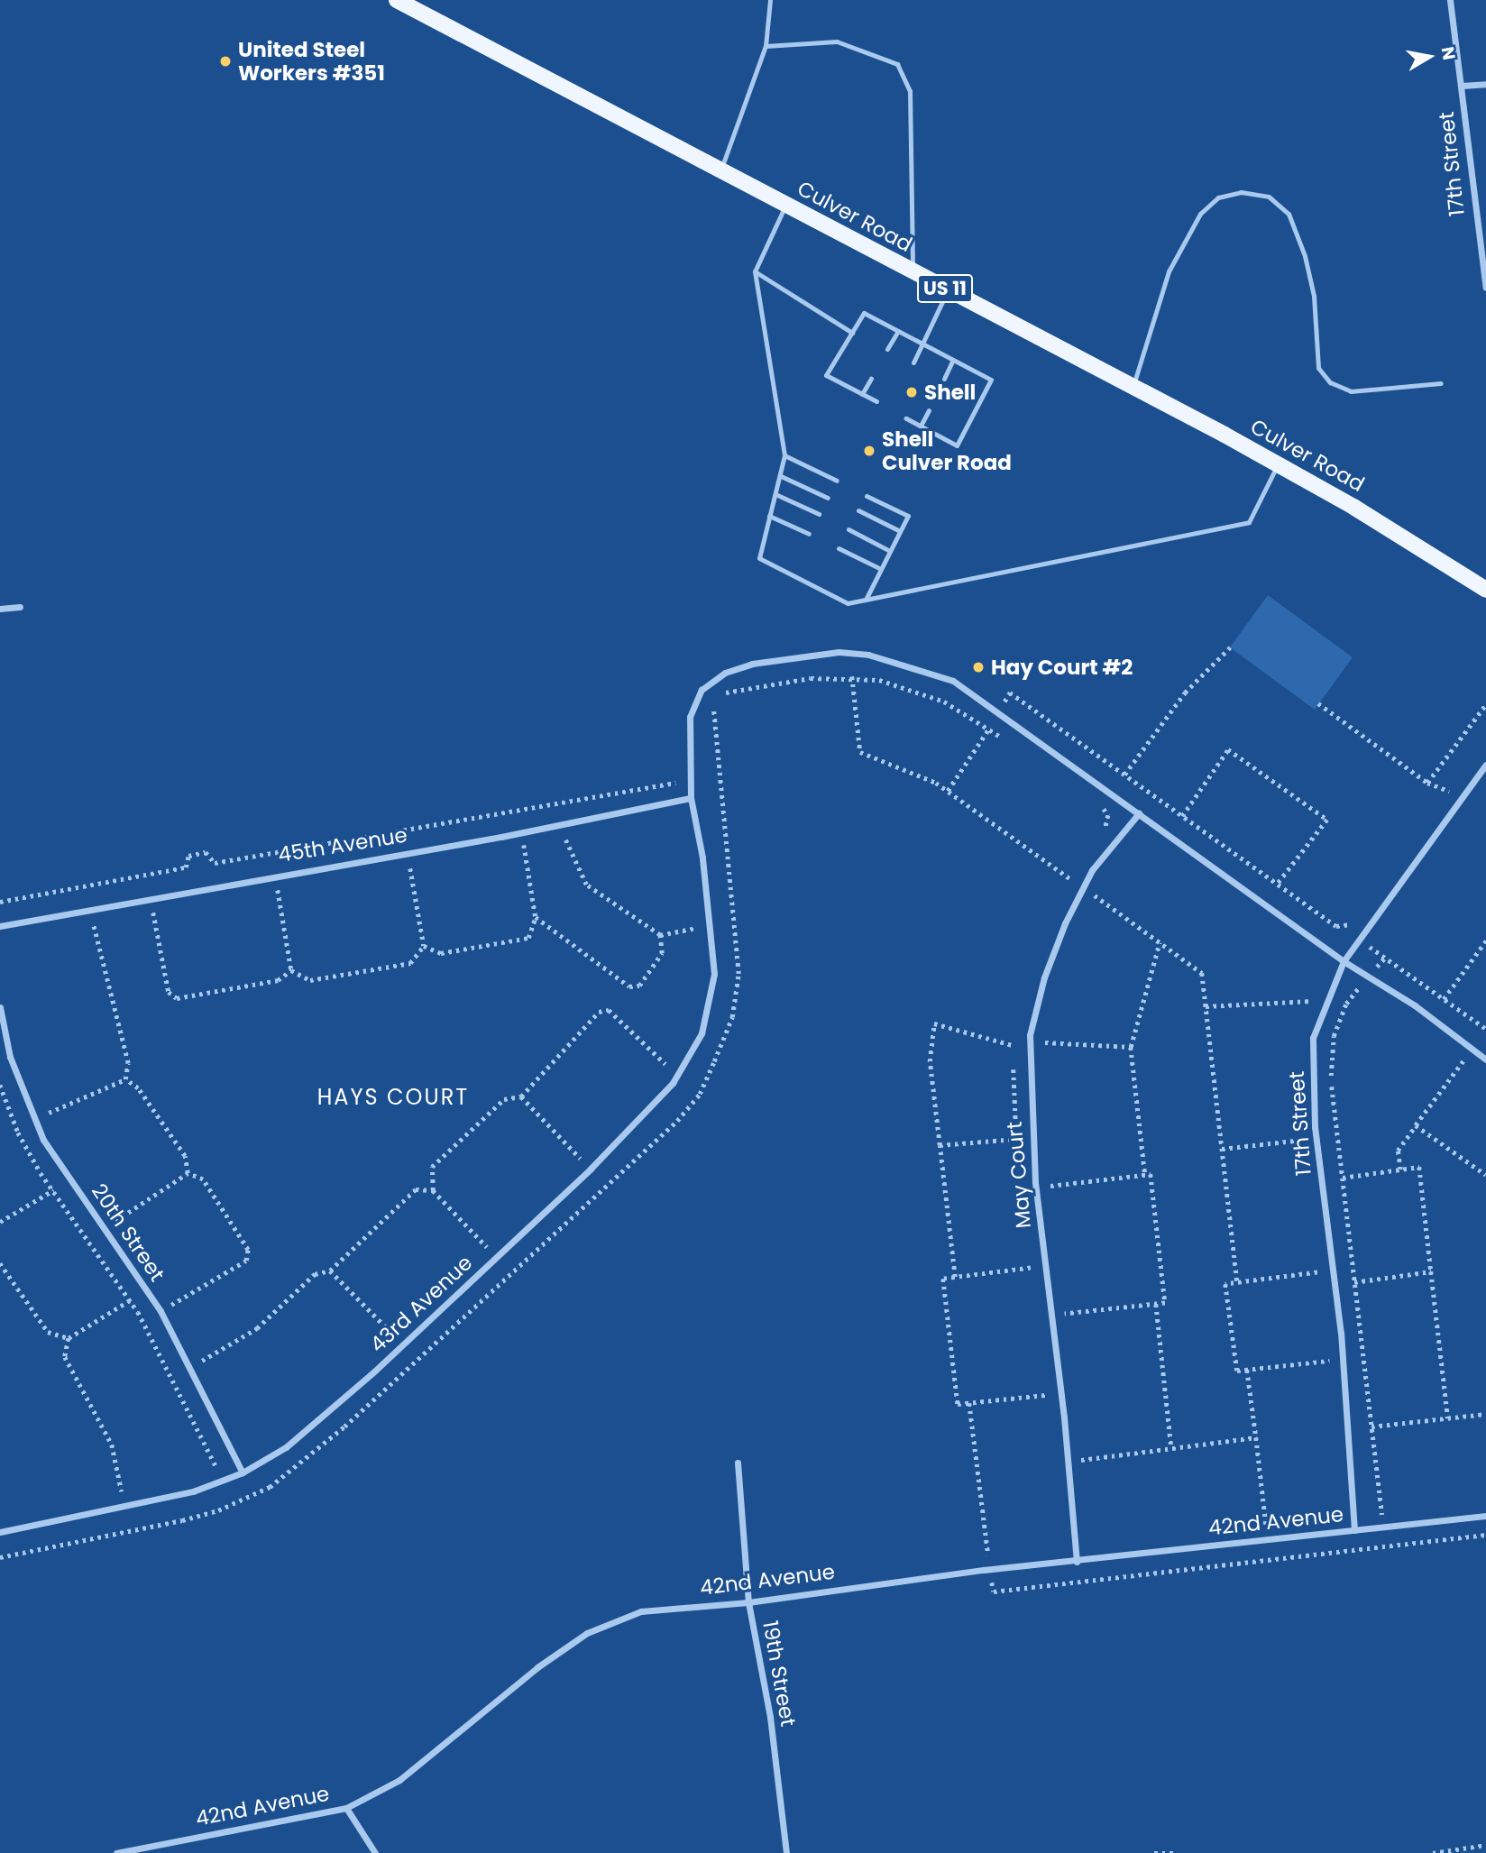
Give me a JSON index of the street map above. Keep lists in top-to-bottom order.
{
  "streets": {
    "main road": ["Culver Road", "US 11"],
    "street": [
      "17th Street",
      "45th Avenue",
      "May Court",
      "20th Street",
      "43rd Avenue",
      "42nd Avenue",
      "19th Street"
    ]
  },
  "crossings": [
    ["17th Street", "43rd Avenue"],
    ["17th Street", "42nd Avenue"],
    ["45th Avenue", "43rd Avenue"],
    ["May Court", "43rd Avenue"],
    ["May Court", "42nd Avenue"],
    ["20th Street", "43rd Avenue"],
    ["42nd Avenue", "19th Street"]
  ],
  "districts": ["HAYS COURT"],
  "places": [
    "United Steel Workers #351",
    "Shell",
    "Shell Culver Road",
    "Hay Court #2"
  ],
  "north": "right"
}
